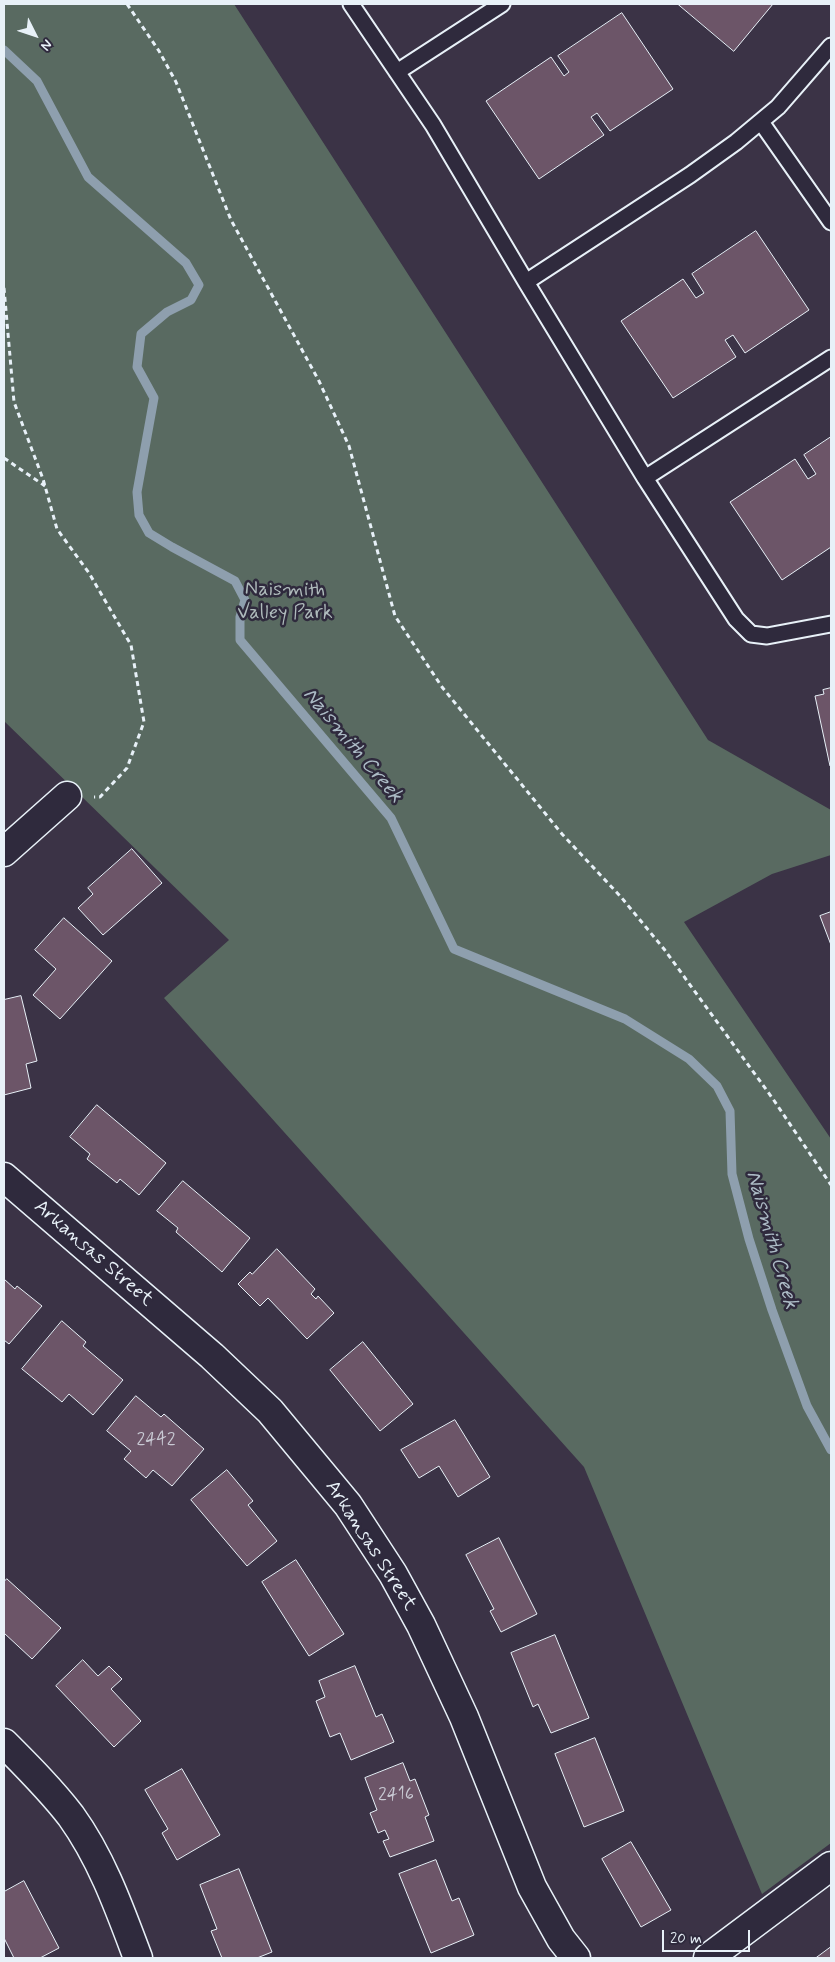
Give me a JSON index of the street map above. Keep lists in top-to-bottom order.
{
  "streets": {
    "street": ["Arkansas Street"]
  },
  "water": ["Naismith Creek"],
  "parks": ["Naismith Valley Park"],
  "house_numbers": ["2442", "2416"],
  "scale_bar": "20 m",
  "north": "bottom right"
}
